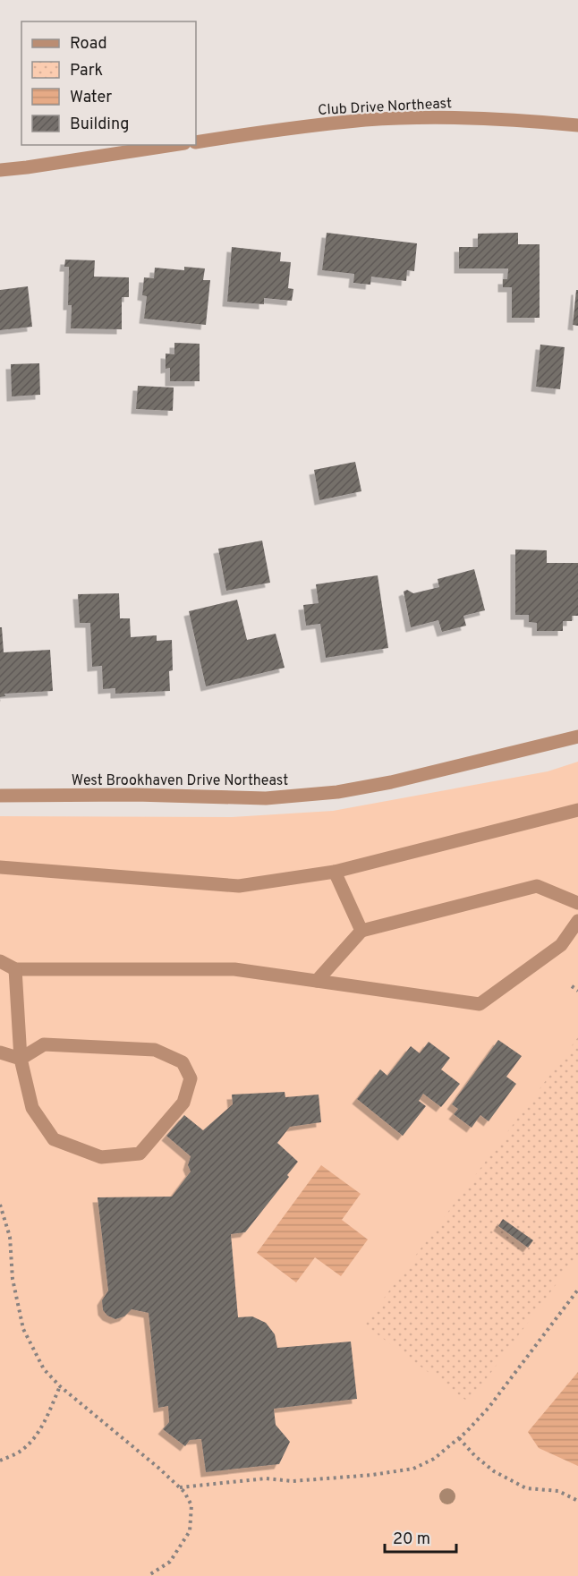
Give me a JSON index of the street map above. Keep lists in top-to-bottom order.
{
  "streets": {
    "street": ["Club Drive Northeast", "West Brookhaven Drive Northeast"]
  },
  "legend": [
    "Road",
    "Park",
    "Water",
    "Building"
  ],
  "scale_bar": "20 m"
}
